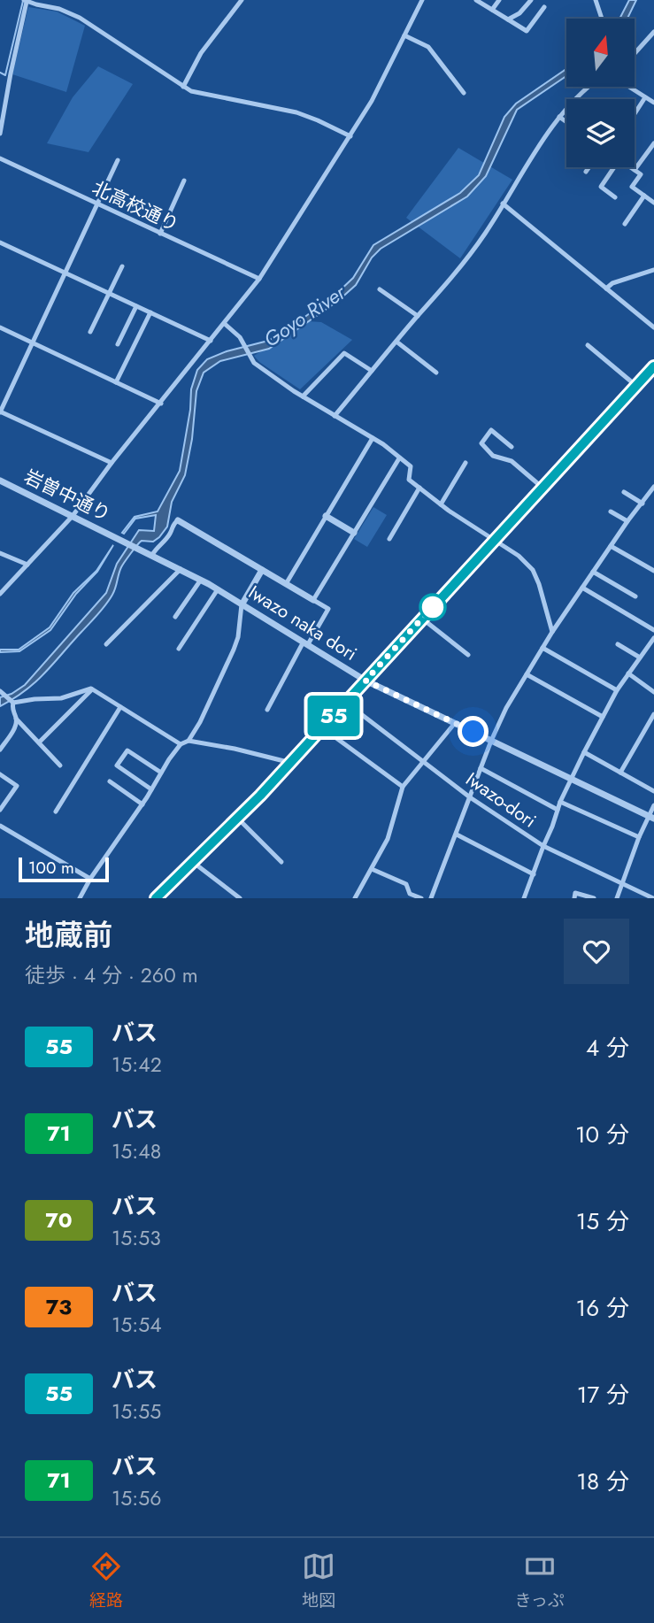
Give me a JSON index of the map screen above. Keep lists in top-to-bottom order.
{
  "streets": {
    "street": [
      "北高校通り",
      "岩曽中通り",
      "Iwazo naka dori",
      "Iwazo-dori"
    ]
  },
  "crossings": [
    ["岩曽中通り", "Iwazo naka dori"]
  ],
  "water": ["Goyo River"],
  "lines": ["bus line 55"],
  "scale_bar": "100 m",
  "north": "top",
  "page": {
    "on_map": "55",
    "scale": "100 m",
    "heading": ["地蔵前", "徒歩 · 4 分 · 260 m"],
    "list": [
      {
        "mark": "55",
        "name": "バス",
        "note": "15:42",
        "value": "4 分"
      },
      {
        "mark": "71",
        "name": "バス",
        "note": "15:48",
        "value": "10 分"
      },
      {
        "mark": "70",
        "name": "バス",
        "note": "15:53",
        "value": "15 分"
      },
      {
        "mark": "73",
        "name": "バス",
        "note": "15:54",
        "value": "16 分"
      },
      {
        "mark": "55",
        "name": "バス",
        "note": "15:55",
        "value": "17 分"
      },
      {
        "mark": "71",
        "name": "バス",
        "note": "15:56",
        "value": "18 分"
      }
    ],
    "tabs": ["経路", "地図", "きっぷ"]
  }
}
